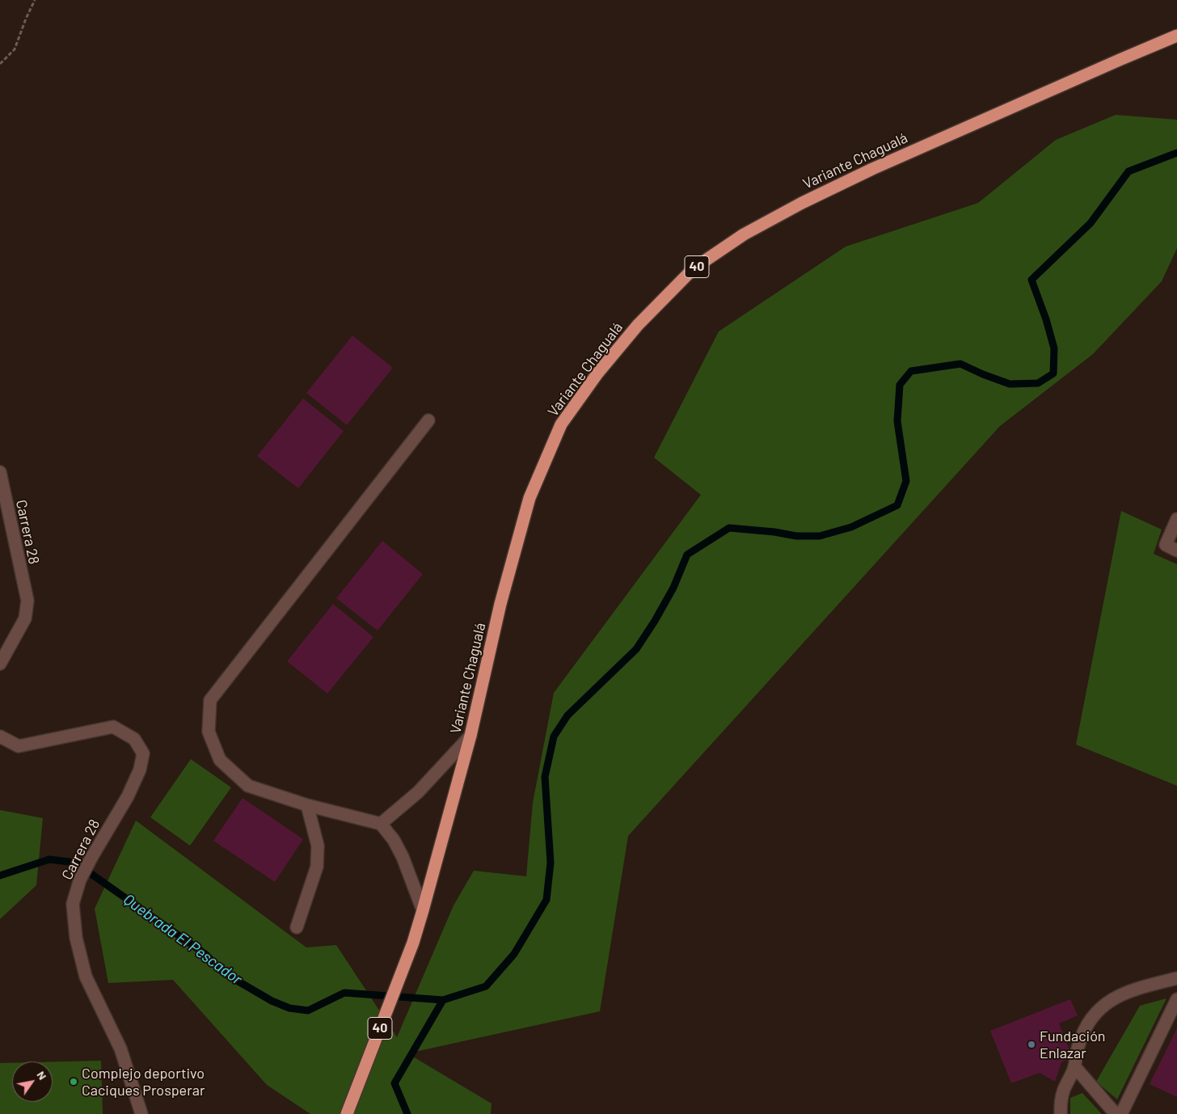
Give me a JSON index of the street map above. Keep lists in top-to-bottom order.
{
  "streets": {
    "highway": ["Variante Chagualá", "40"],
    "street": ["Carrera 28"]
  },
  "water": ["Quebrada El Pescador"],
  "places": ["Fundación Enlazar", "Complejo deportivo Caciques Prosperar"],
  "north": "top right"
}
